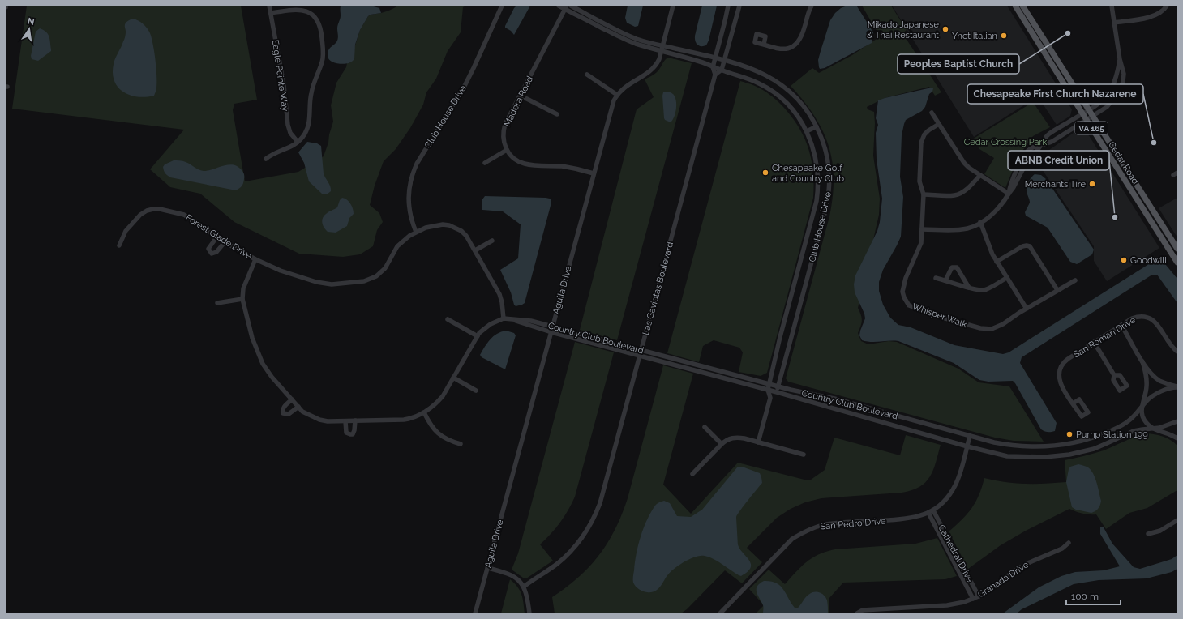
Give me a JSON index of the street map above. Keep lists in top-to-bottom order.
{
  "streets": {
    "main road": ["VA 165", "Cedar Road"],
    "street": [
      "Eagle Pointe Way",
      "Madera Road",
      "Club House Drive",
      "Forest Glade Drive",
      "Las Gaviotas Boulevard",
      "Aguila Drive",
      "Whisper Walk",
      "San Roman Drive",
      "Country Club Boulevard",
      "San Pedro Drive",
      "Cathedral Drive",
      "Granada Drive"
    ]
  },
  "crossings": [
    ["Madera Road", "Club House Drive"],
    ["Club House Drive", "Forest Glade Drive"],
    ["Club House Drive", "Country Club Boulevard"],
    ["Forest Glade Drive", "Country Club Boulevard"],
    ["Las Gaviotas Boulevard", "Country Club Boulevard"],
    ["Aguila Drive", "Country Club Boulevard"],
    ["Country Club Boulevard", "San Pedro Drive"],
    ["San Pedro Drive", "Cathedral Drive"],
    ["Cathedral Drive", "Granada Drive"]
  ],
  "parks": ["Cedar Crossing Park"],
  "places": [
    "Mikado Japanese & Thai Restaurant",
    "Peoples Baptist Church",
    "Ynot Italian",
    "Chesapeake First Church Nazarene",
    "Chesapeake Golf and Country Club",
    "Merchants Tire",
    "ABNB Credit Union",
    "Goodwill",
    "Pump Station 199"
  ],
  "scale_bar": "100 m",
  "north": "top"
}
